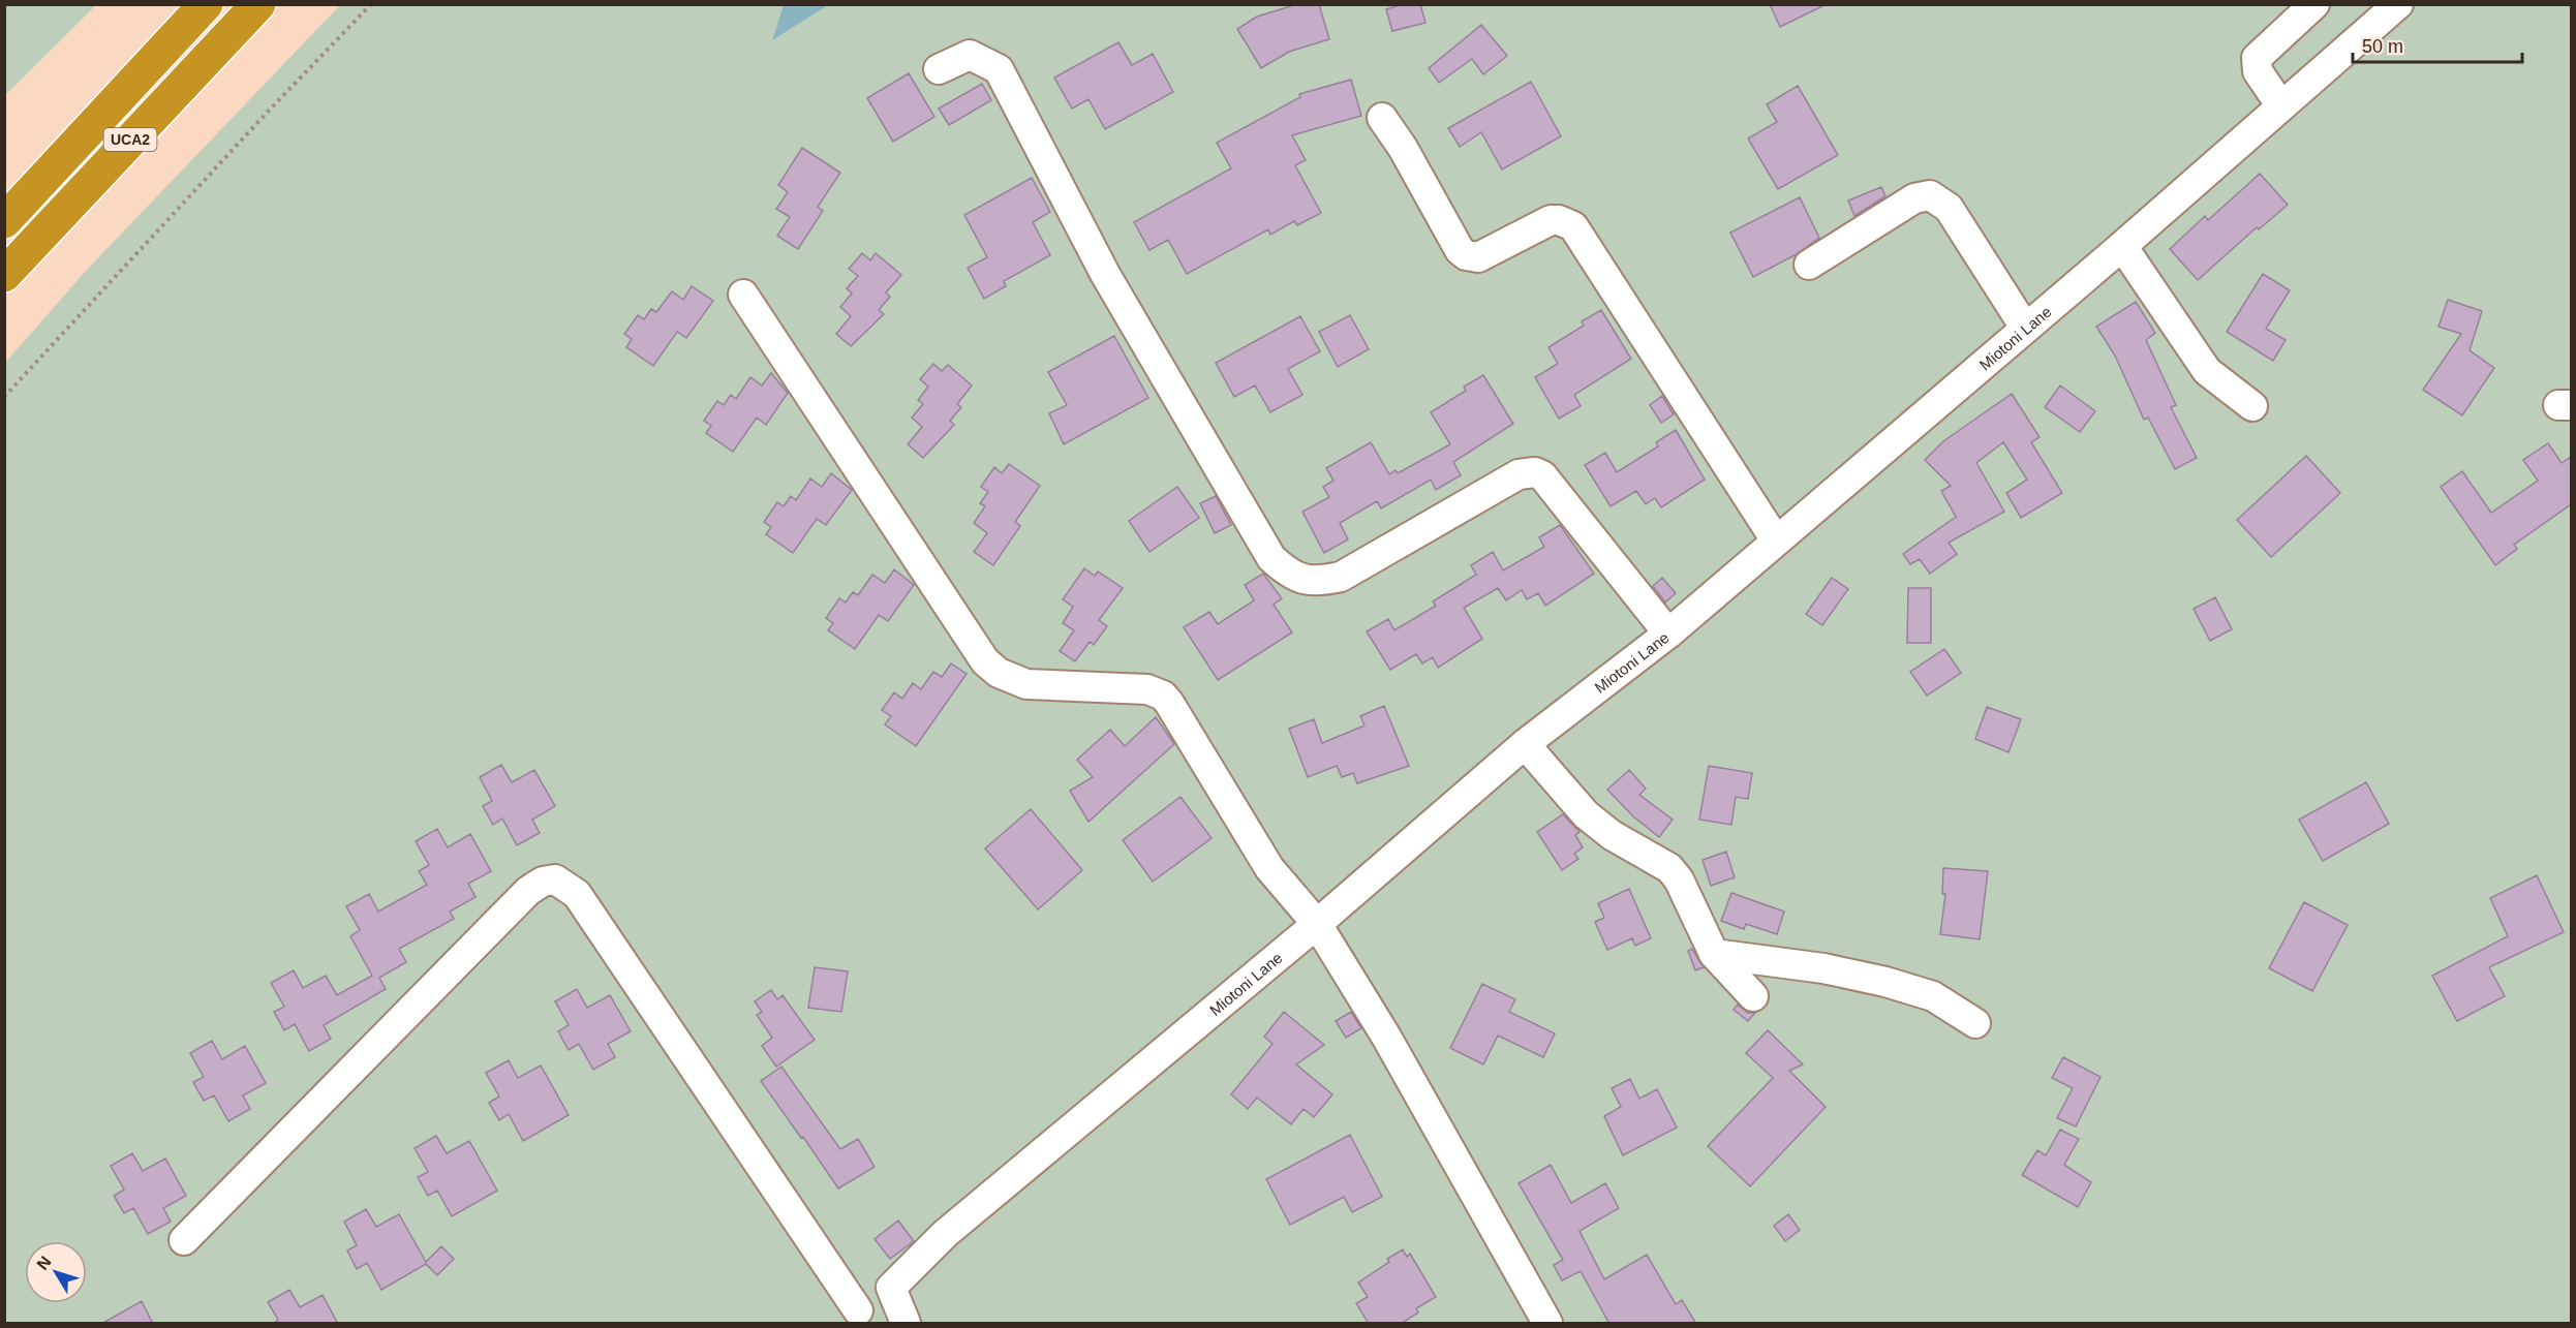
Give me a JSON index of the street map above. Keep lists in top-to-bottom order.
{
  "streets": {
    "highway": ["UCA2"],
    "street": ["Miotoni Lane"]
  },
  "scale_bar": "50 m",
  "north": "top left"
}
